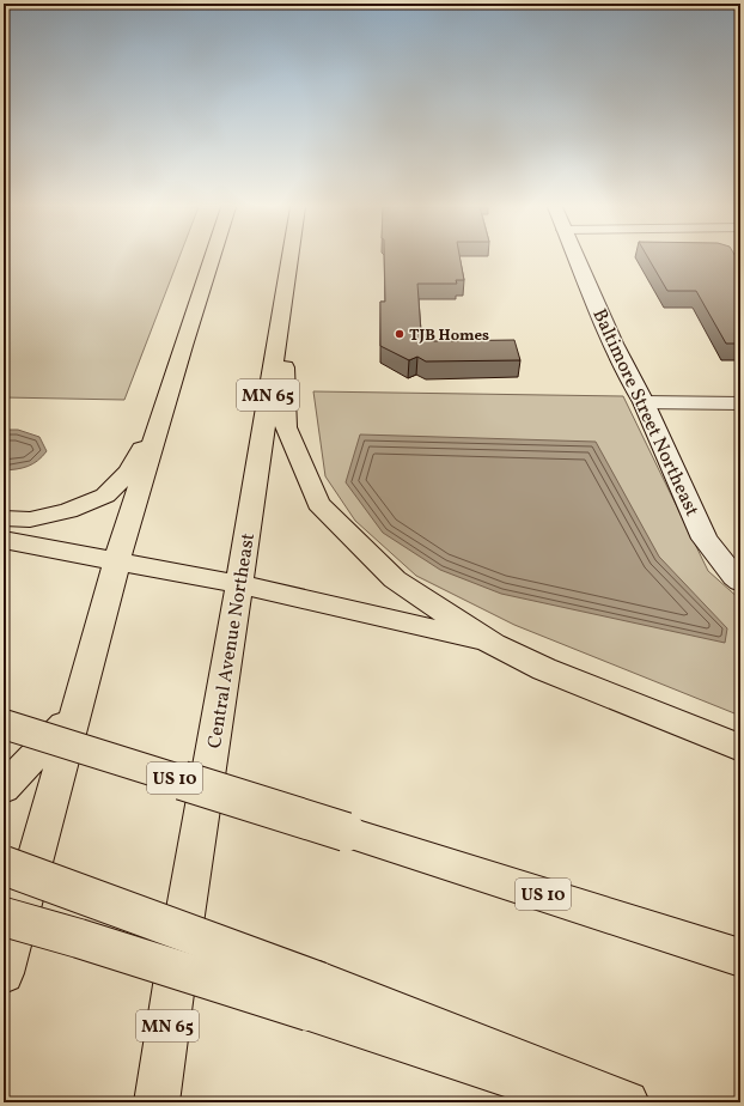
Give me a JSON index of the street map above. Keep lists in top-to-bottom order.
{
  "streets": {
    "highway": ["MN 65", "Central Avenue Northeast", "US 10"],
    "street": ["Baltimore Street Northeast"]
  },
  "places": ["TJB Homes"]
}
